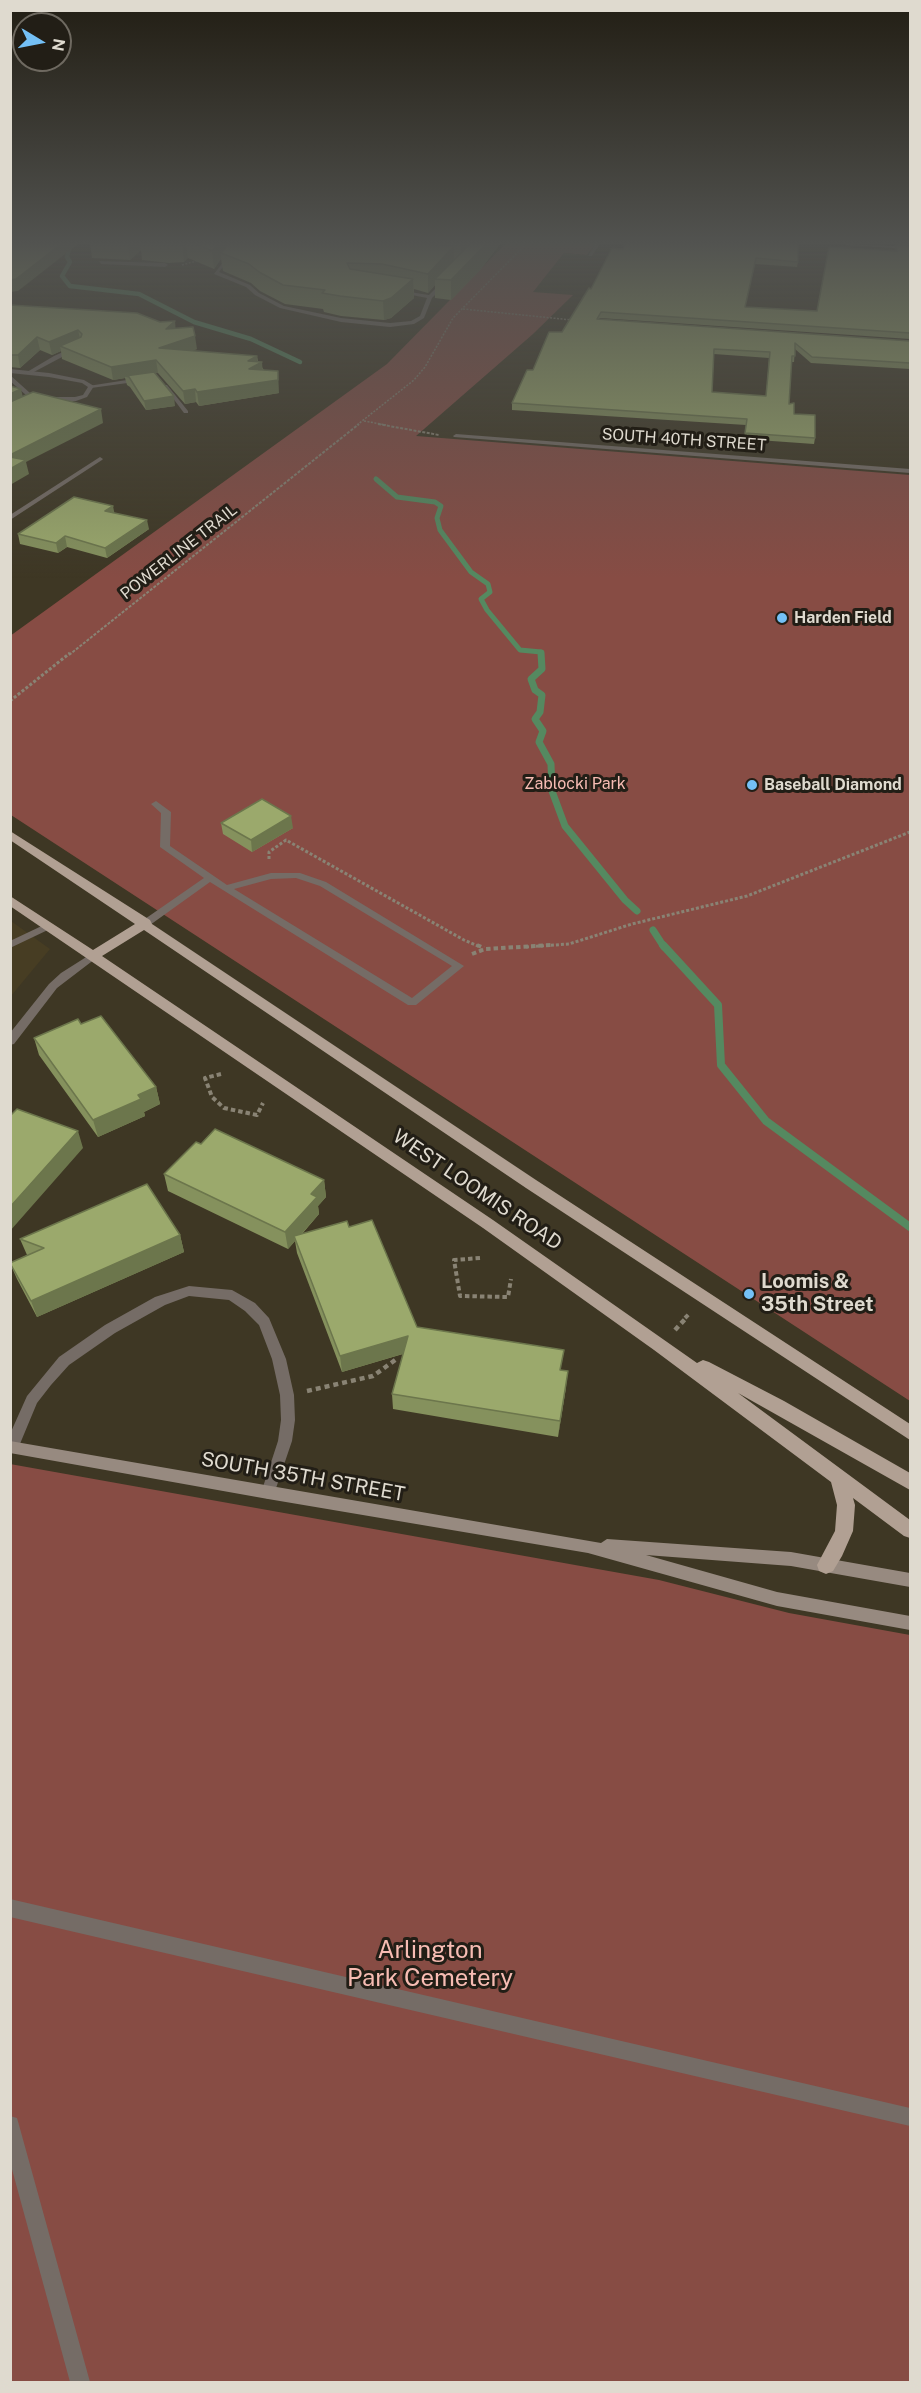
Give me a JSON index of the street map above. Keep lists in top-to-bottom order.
{
  "streets": {
    "main road": ["WEST LOOMIS ROAD"],
    "street": ["SOUTH 40TH STREET", "SOUTH 35TH STREET"],
    "path": ["POWERLINE TRAIL"]
  },
  "parks": ["Zablocki Park", "Arlington Park Cemetery"],
  "places": ["Harden Field", "Baseball Diamond", "Loomis & 35th Street"],
  "north": "right"
}
